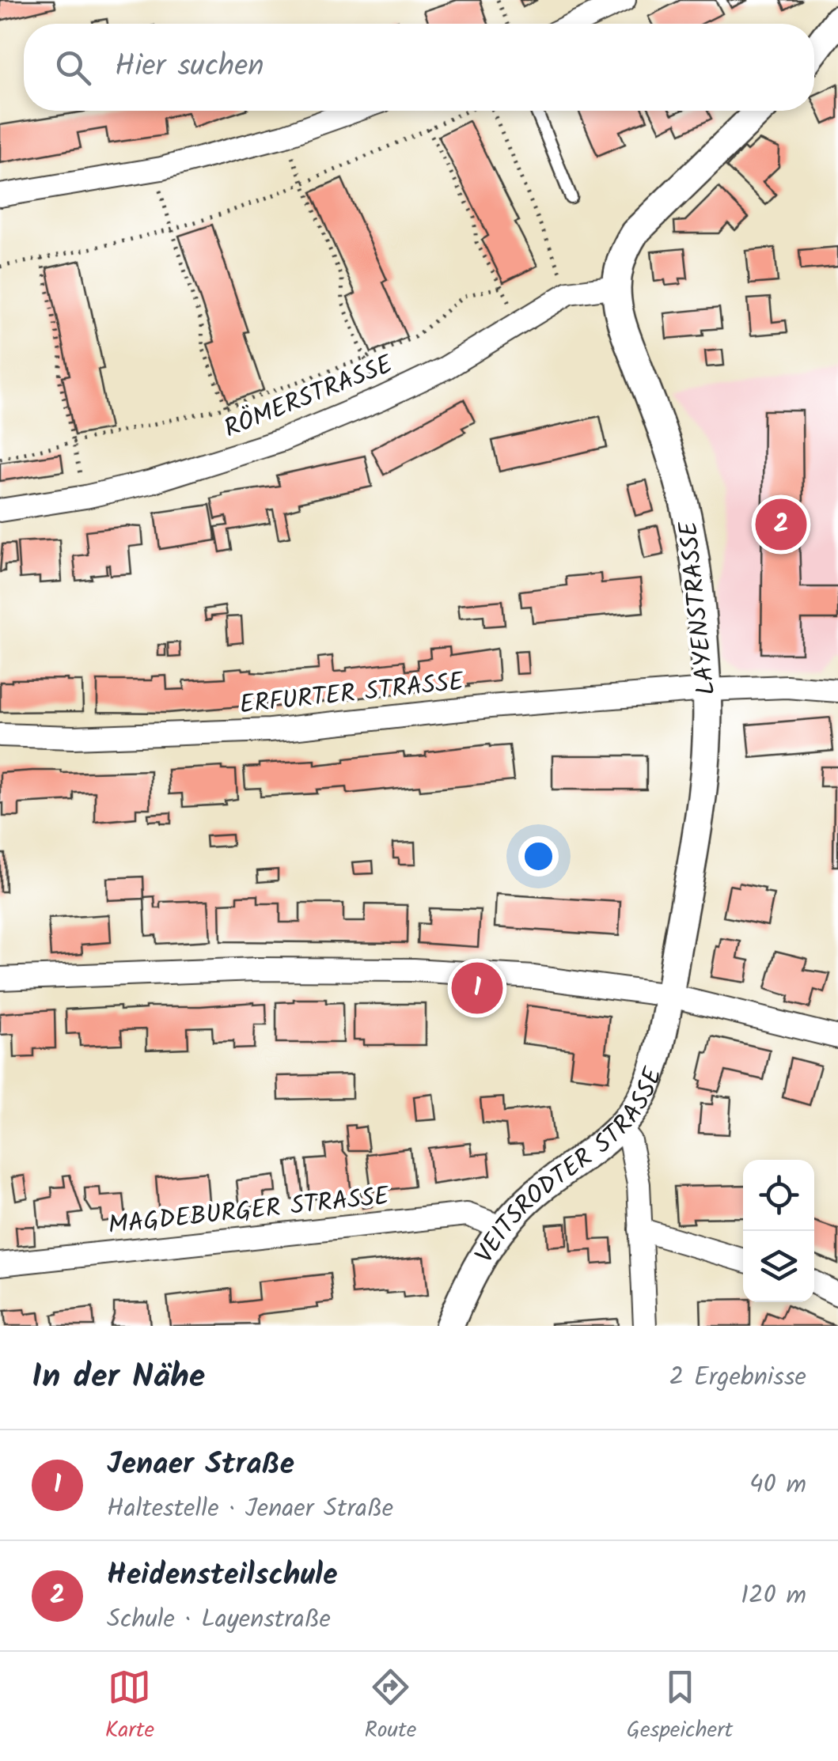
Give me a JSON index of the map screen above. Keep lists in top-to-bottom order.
{
  "streets": {
    "street": [
      "RÖMERSTRASSE",
      "LAYENSTRASSE",
      "ERFURTER STRASSE",
      "VEITSRODTER STRASSE",
      "MAGDEBURGER STRASSE"
    ]
  },
  "crossings": [
    ["RÖMERSTRASSE", "LAYENSTRASSE"],
    ["LAYENSTRASSE", "ERFURTER STRASSE"],
    ["LAYENSTRASSE", "VEITSRODTER STRASSE"],
    ["VEITSRODTER STRASSE", "MAGDEBURGER STRASSE"]
  ],
  "page": {
    "search": "Hier suchen",
    "pins": ["2", "1"],
    "heading": ["In der Nähe", "2 Ergebnisse"],
    "list": [
      {
        "mark": "1",
        "name": "Jenaer Straße",
        "note": "Haltestelle · Jenaer Straße",
        "value": "40 m"
      },
      {
        "mark": "2",
        "name": "Heidensteilschule",
        "note": "Schule · Layenstraße",
        "value": "120 m"
      }
    ],
    "nav": ["Karte", "Route", "Gespeichert"]
  }
}
